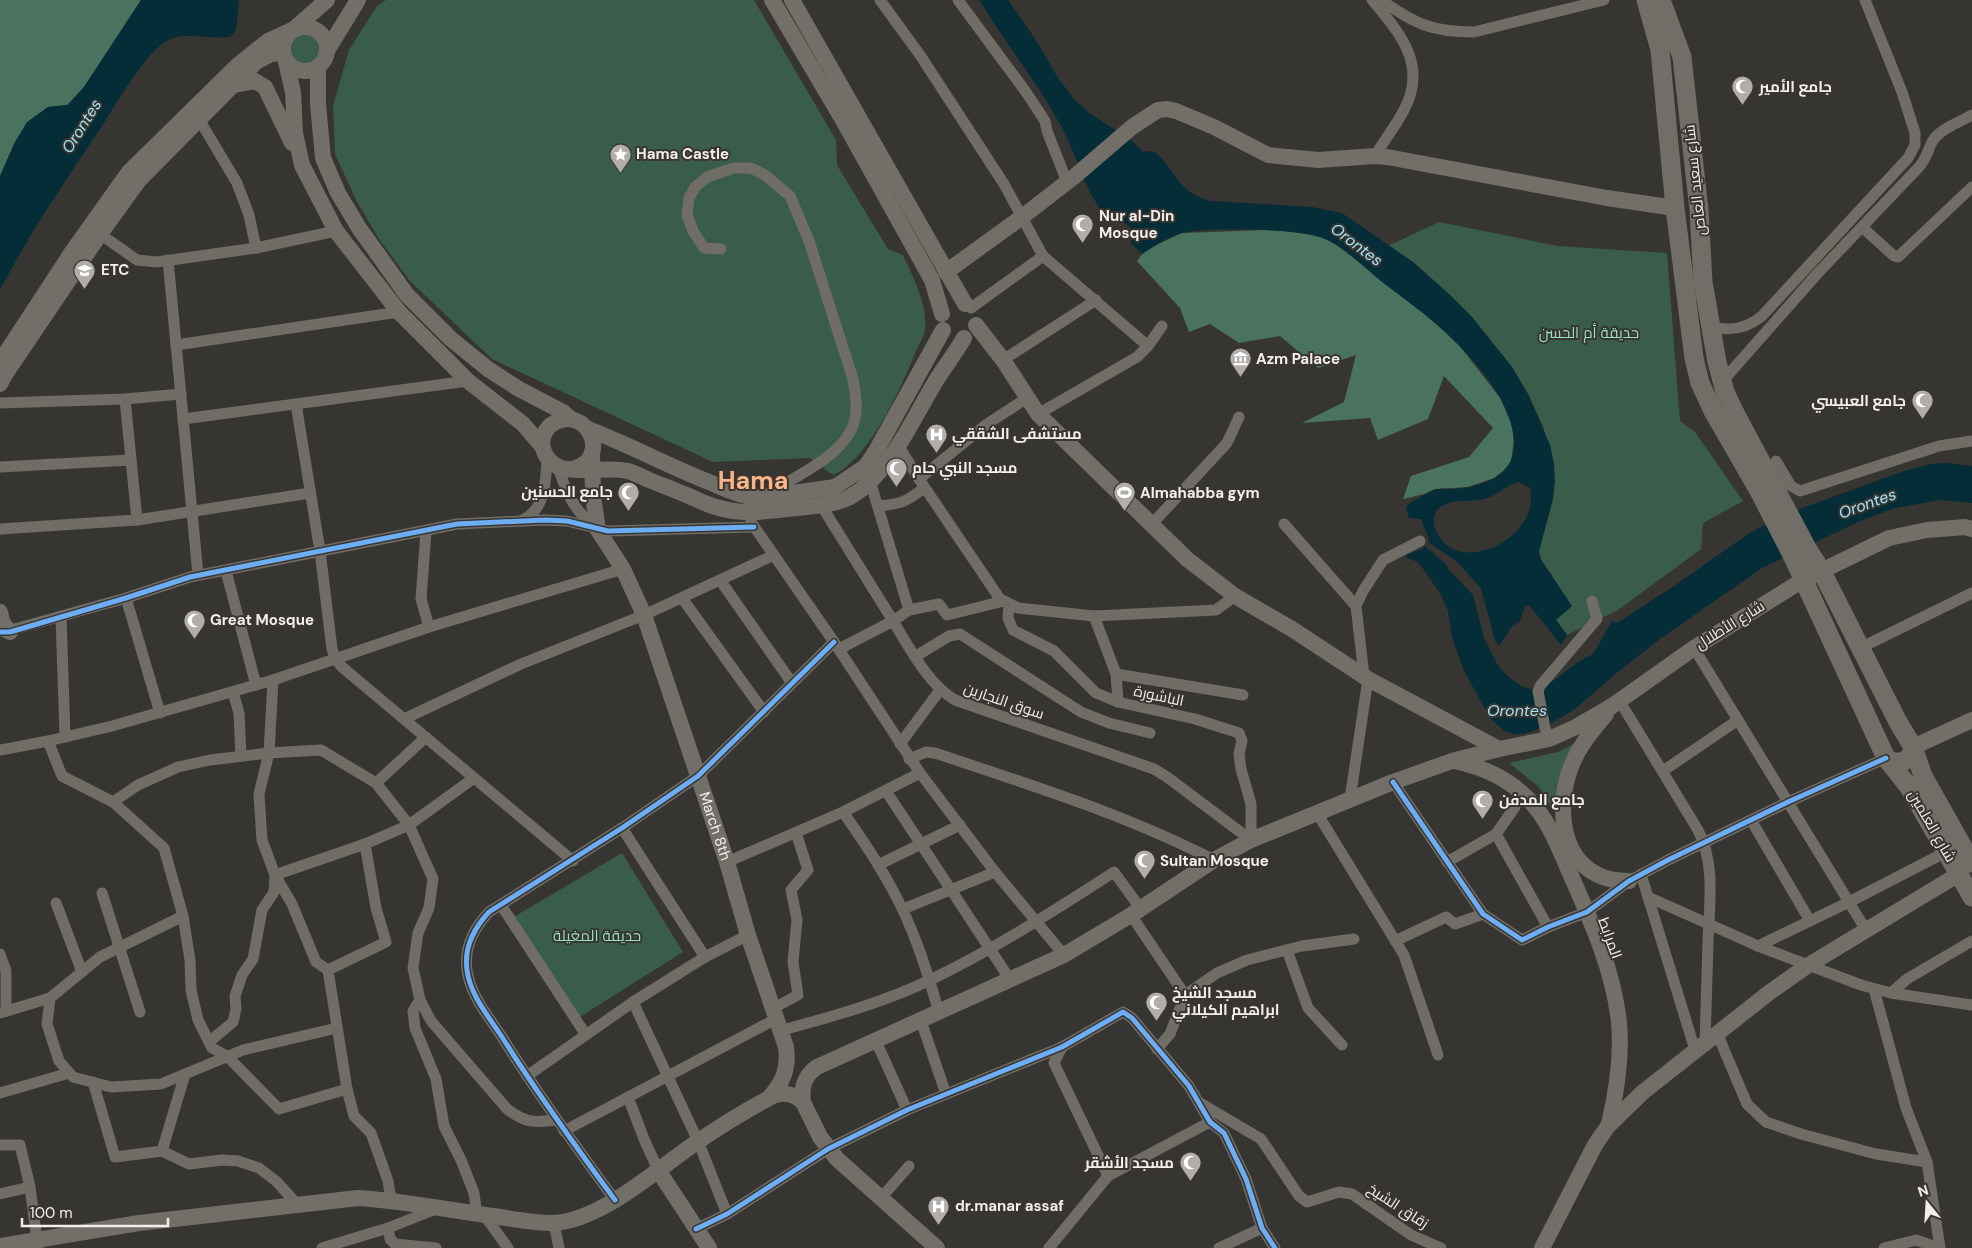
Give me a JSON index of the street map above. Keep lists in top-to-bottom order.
{
  "streets": {
    "main road": [
      "شارع سعيد العاص",
      "شارع الأطلال",
      "March 8th",
      "شارع العلمين",
      "المرابط"
    ],
    "street": ["الباشورة", "سوق النجارين", "زقاق الشيخ"]
  },
  "crossings": [
    ["شارع الأطلال", "الباشورة"],
    ["شارع الأطلال", "سوق النجارين"],
    ["شارع الأطلال", "شارع العلمين"],
    ["شارع الأطلال", "المرابط"],
    ["الباشورة", "سوق النجارين"]
  ],
  "districts": ["Hama"],
  "water": ["Orontes"],
  "parks": ["حديقة أم الحسن", "حديقة المغيلة"],
  "places": {
    "mosque": [
      "جامع الأمير",
      "Nur al-Din Mosque",
      "جامع العبيسي",
      "مسجد النبي حام",
      "جامع الحسنين",
      "Great Mosque",
      "جامع المدفن",
      "Sultan Mosque",
      "مسجد الشيخ ابراهيم الكيلاني",
      "مسجد الأشقر"
    ],
    "place": ["Hama Castle"],
    "school or university": ["ETC"],
    "museum": ["Azm Palace"],
    "hospital": ["مستشفى الشققي", "dr.manar assaf"],
    "sports": ["Almahabba gym"]
  },
  "scale_bar": "100 m",
  "north": "top"
}
